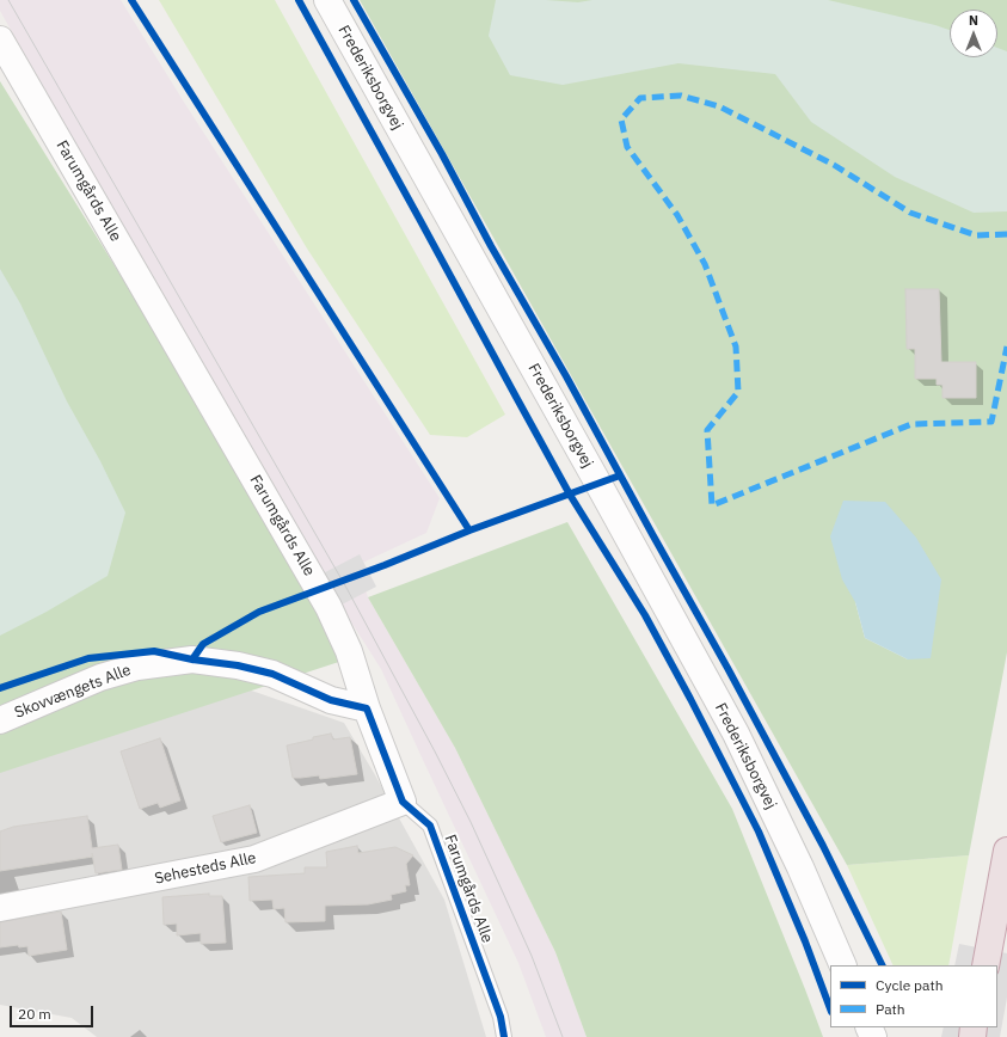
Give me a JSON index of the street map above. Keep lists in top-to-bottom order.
{
  "streets": {
    "street": [
      "Frederiksborgvej",
      "Farumgårds Alle",
      "Skovvængets Alle",
      "Sehesteds Alle"
    ]
  },
  "crossings": [
    ["Farumgårds Alle", "Skovvængets Alle"],
    ["Farumgårds Alle", "Sehesteds Alle"]
  ],
  "legend": ["Cycle path", "Path"],
  "scale_bar": "20 m",
  "north": "top"
}
